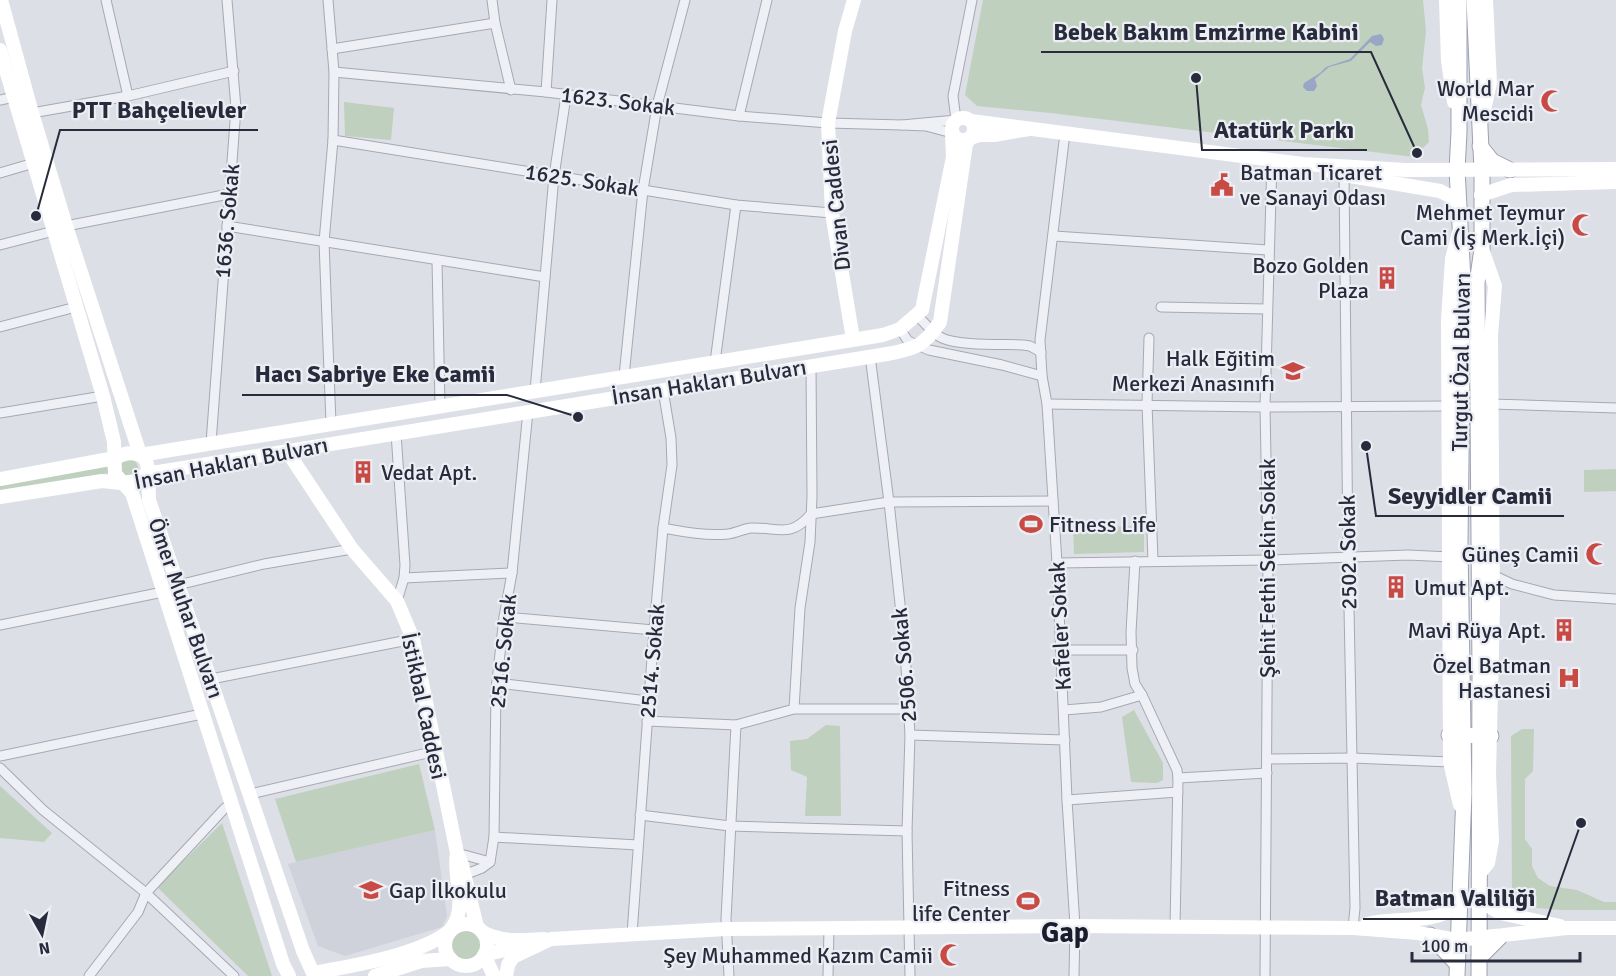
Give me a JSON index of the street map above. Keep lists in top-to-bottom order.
{
  "streets": {
    "main road": [
      "Divan Caddesi",
      "Turgut Özal Bulvarı",
      "İnsan Hakları Bulvarı",
      "Ömer Muhar Bulvarı",
      "İstikbal Caddesi"
    ],
    "street": [
      "1623. Sokak",
      "1625. Sokak",
      "1636. Sokak",
      "2502. Sokak",
      "Şehit Fethi Sekin Sokak",
      "Kafeler Sokak",
      "2516. Sokak",
      "2514. Sokak",
      "2506. Sokak"
    ]
  },
  "crossings": [
    ["1623. Sokak", "Divan Caddesi"],
    ["1625. Sokak", "Divan Caddesi"],
    ["Divan Caddesi", "İnsan Hakları Bulvarı"],
    ["1636. Sokak", "İnsan Hakları Bulvarı"],
    ["İnsan Hakları Bulvarı", "Ömer Muhar Bulvarı"],
    ["İnsan Hakları Bulvarı", "2516. Sokak"],
    ["İnsan Hakları Bulvarı", "2514. Sokak"],
    ["İnsan Hakları Bulvarı", "2506. Sokak"],
    ["İnsan Hakları Bulvarı", "İstikbal Caddesi"]
  ],
  "districts": ["Gap"],
  "places": {
    "other": [
      "Atatürk Parkı",
      "Bebek Bakım Emzirme Kabini",
      "PTT Bahçelievler",
      "Hacı Sabriye Eke Camii",
      "Seyyidler Camii",
      "Batman Valiliği"
    ],
    "mosque": [
      "World Mar Mescidi",
      "Mehmet Teymur Cami (İş Merk.İçi)",
      "Güneş Camii",
      "Şey Muhammed Kazım Camii"
    ],
    "public building": ["Batman Ticaret ve Sanayi Odası"],
    "building": [
      "Bozo Golden Plaza",
      "Vedat Apt.",
      "Umut Apt.",
      "Mavi Rüya Apt."
    ],
    "school or university": ["Halk Eğitim Merkezi Anasınıfı", "Gap İlkokulu"],
    "sports": ["Fitness Life", "Fitness life Center"],
    "hospital": ["Özel Batman Hastanesi"]
  },
  "scale_bar": "100 m",
  "north": "bottom"
}
